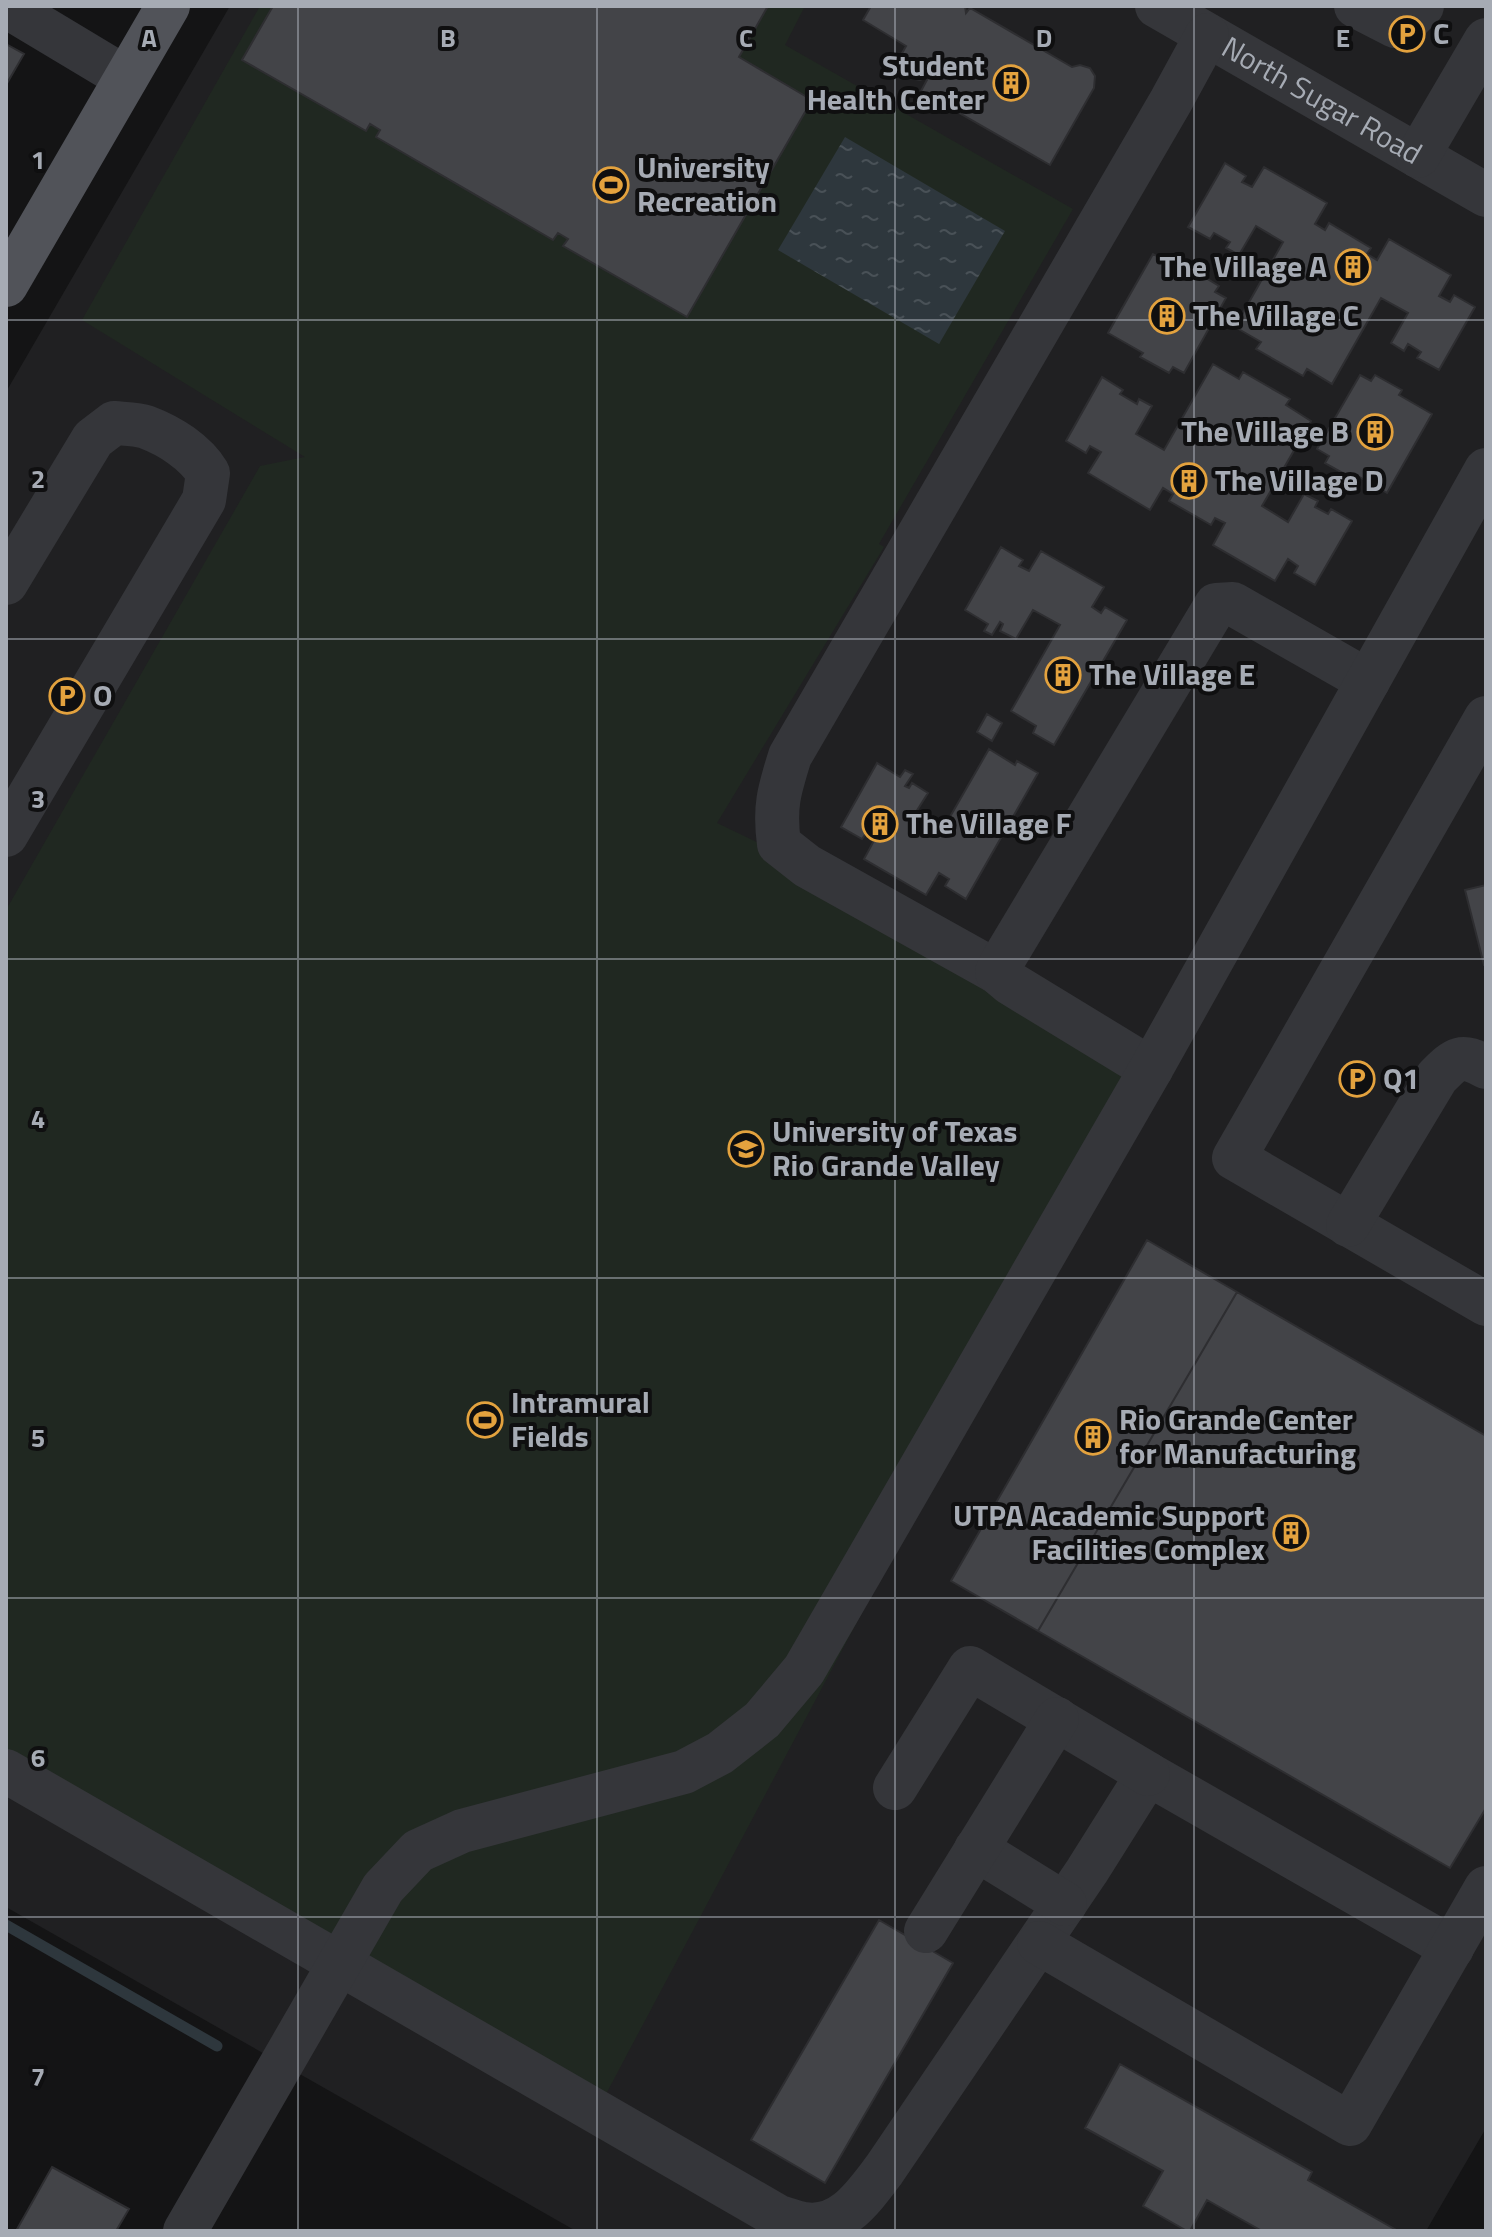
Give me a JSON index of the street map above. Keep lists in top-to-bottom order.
{
  "streets": {
    "street": ["North Sugar Road"]
  },
  "places": {
    "parking": ["C", "O", "Q1"],
    "building": [
      "Student Health Center",
      "The Village A",
      "The Village C",
      "The Village B",
      "The Village D",
      "The Village E",
      "The Village F",
      "Rio Grande Center for Manufacturing",
      "UTPA Academic Support Facilities Complex"
    ],
    "sports": ["University Recreation", "Intramural Fields"],
    "school or university": ["University of Texas Rio Grande Valley"]
  },
  "grid": {
    "columns": [
      "A",
      "B",
      "C",
      "D",
      "E"
    ],
    "rows": [
      "1",
      "2",
      "3",
      "4",
      "5",
      "6",
      "7"
    ]
  }
}
